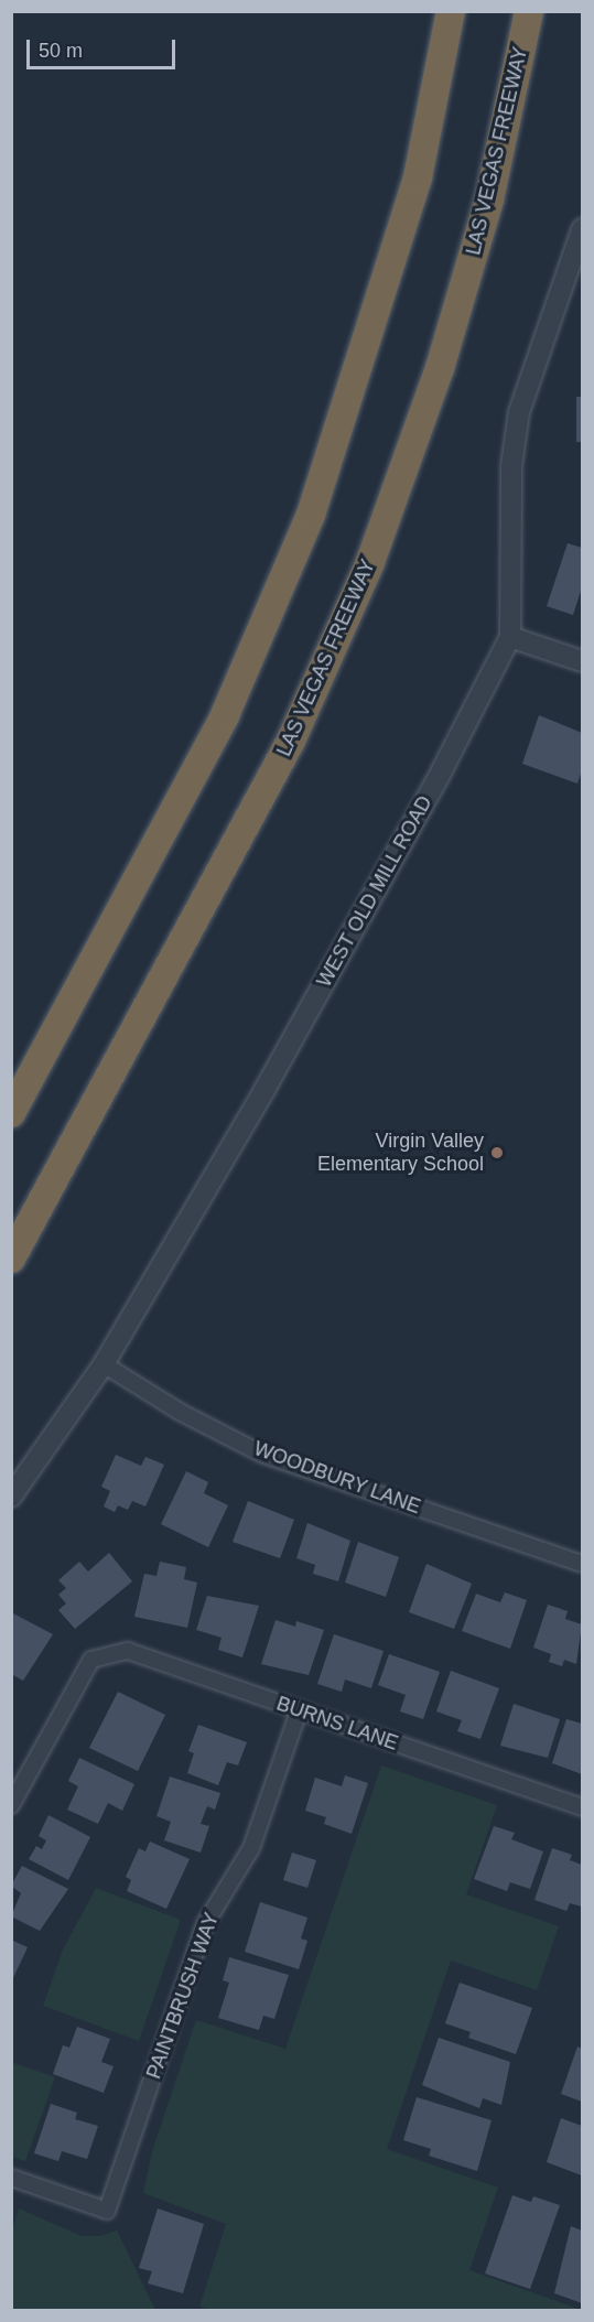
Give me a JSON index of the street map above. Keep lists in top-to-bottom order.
{
  "streets": {
    "highway": ["LAS VEGAS FREEWAY"],
    "street": [
      "WEST OLD MILL ROAD",
      "WOODBURY LANE",
      "BURNS LANE",
      "PAINTBRUSH WAY"
    ]
  },
  "crossings": [
    ["WEST OLD MILL ROAD", "WOODBURY LANE"],
    ["BURNS LANE", "PAINTBRUSH WAY"]
  ],
  "places": ["Virgin Valley Elementary School"],
  "scale_bar": "50 m"
}
